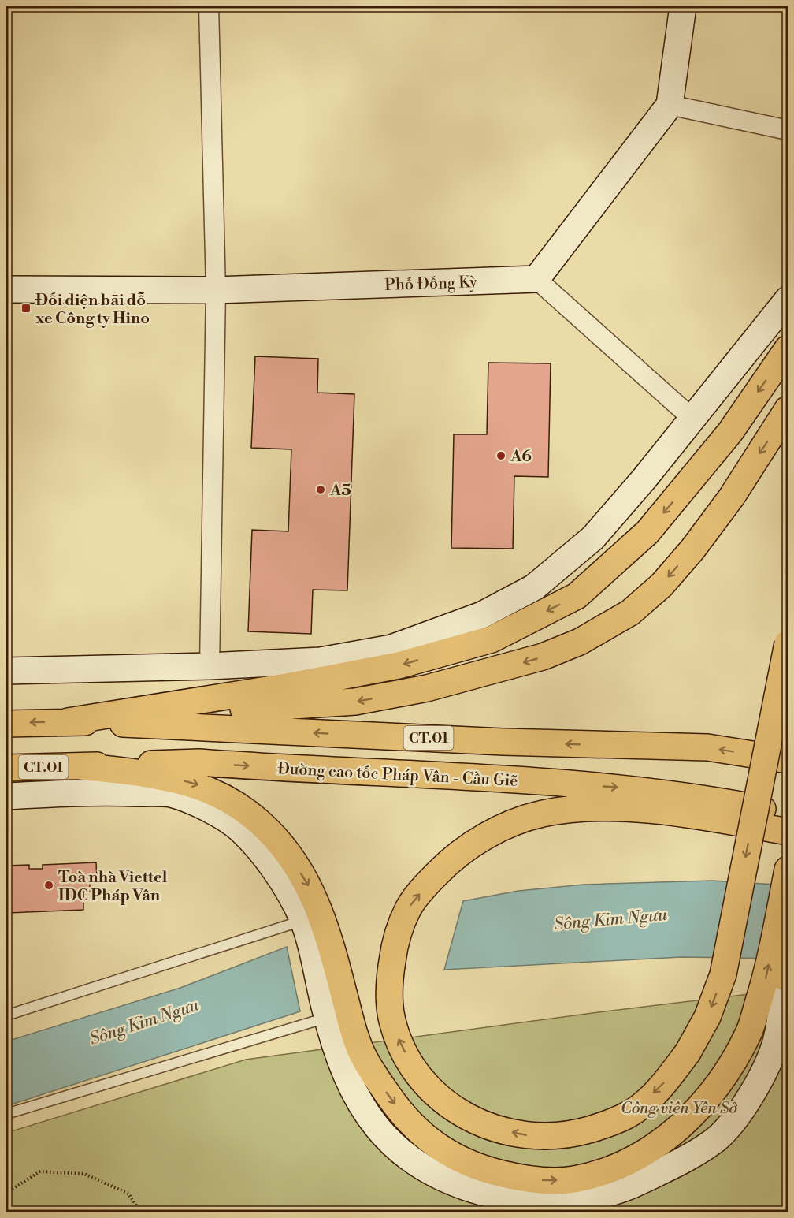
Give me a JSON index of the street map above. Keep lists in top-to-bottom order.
{
  "streets": {
    "highway": ["CT.01", "Đường cao tốc Pháp Vân - Cầu Giẽ"],
    "street": ["Phố Đống Kỳ"]
  },
  "water": ["Sông Kim Ngưu"],
  "parks": ["Công viên Yên Sở"],
  "places": {
    "transit": ["Đối diện bãi đỗ xe Công ty Hino"],
    "other": ["A6", "A5", "Toà nhà Viettel IDC Pháp Vân"]
  }
}
